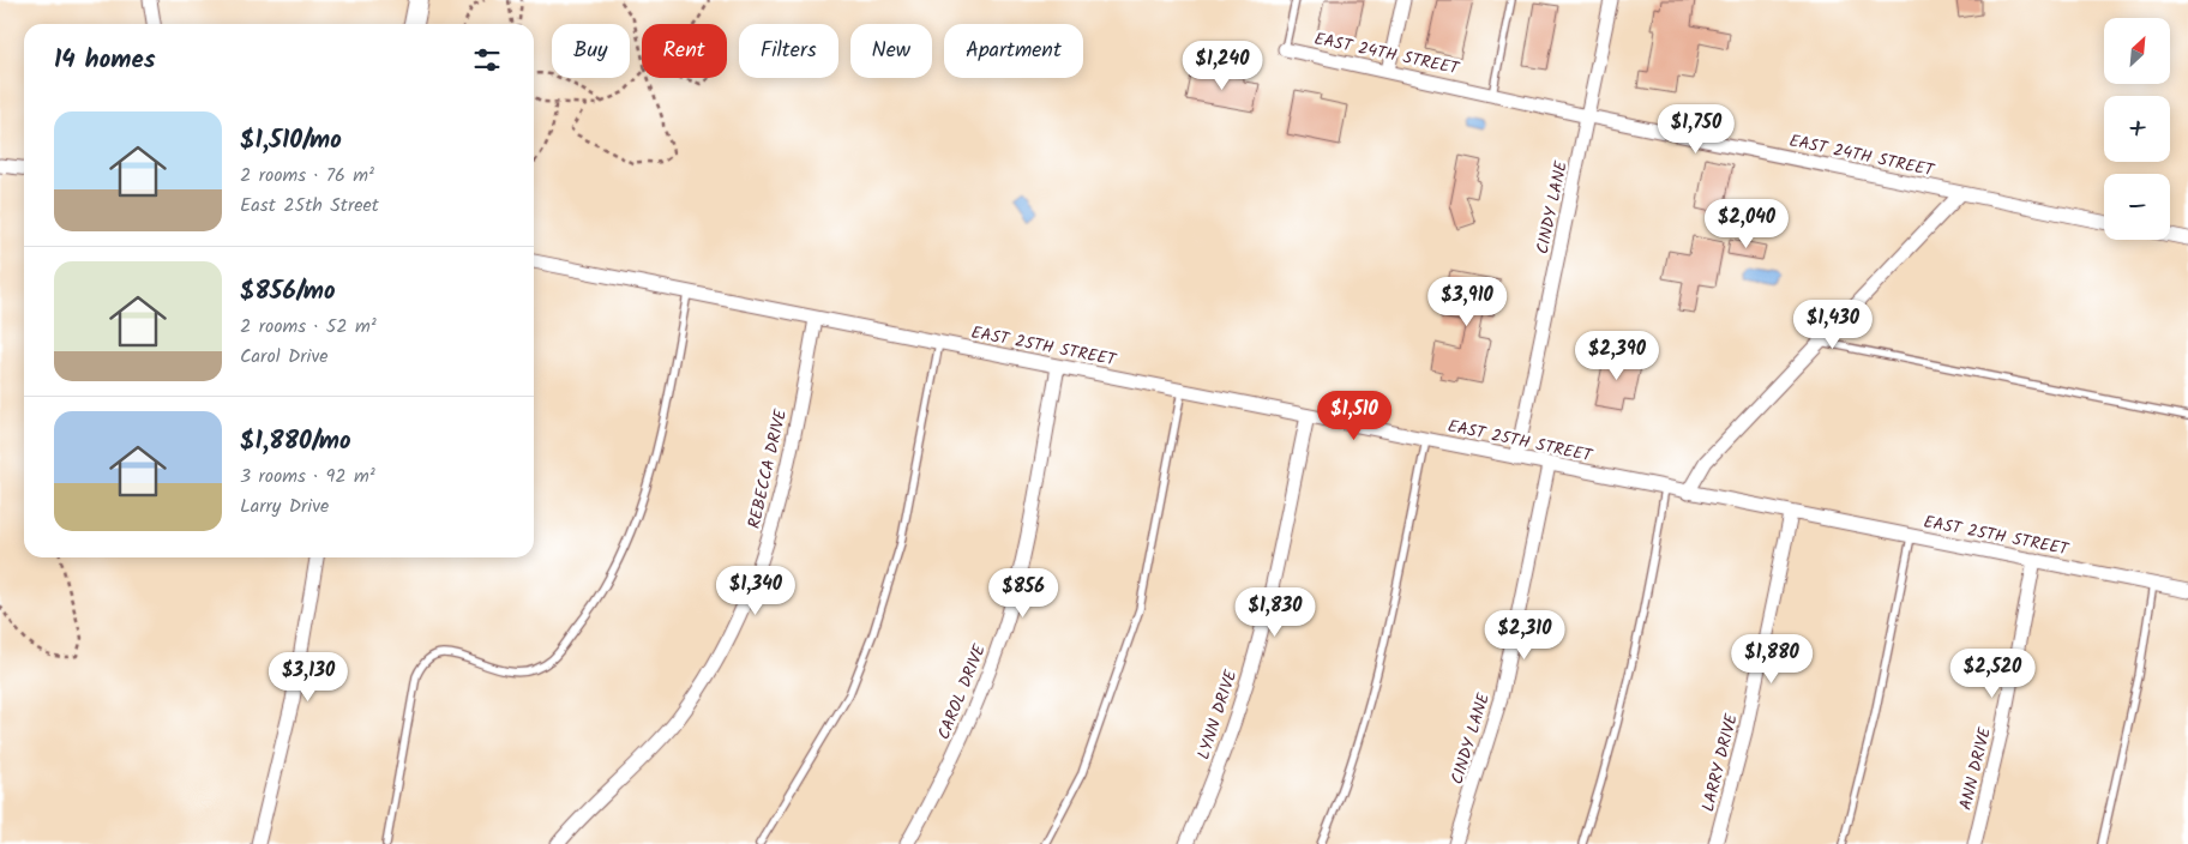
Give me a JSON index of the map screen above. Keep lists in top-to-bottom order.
{
  "streets": {
    "street": [
      "EAST 24TH STREET",
      "CINDY LANE",
      "EAST 25TH STREET",
      "REBECCA DRIVE",
      "CAROL DRIVE",
      "LYNN DRIVE",
      "LARRY DRIVE",
      "ANN DRIVE"
    ]
  },
  "crossings": [
    ["EAST 24TH STREET", "CINDY LANE"],
    ["CINDY LANE", "EAST 25TH STREET"],
    ["EAST 25TH STREET", "REBECCA DRIVE"],
    ["EAST 25TH STREET", "CAROL DRIVE"],
    ["EAST 25TH STREET", "LYNN DRIVE"],
    ["EAST 25TH STREET", "LARRY DRIVE"],
    ["EAST 25TH STREET", "ANN DRIVE"]
  ],
  "north": "top right",
  "page": {
    "map_buttons": ["+", "−"],
    "chip": [
      "Buy",
      "Rent",
      "Filters",
      "New",
      "Apartment"
    ],
    "heading": "14 homes",
    "price": [
      "$1,240",
      "$1,750",
      "$2,040",
      "$3,910",
      "$1,430",
      "$2,390",
      "$1,510",
      "$1,340",
      "$856",
      "$1,830",
      "$2,310",
      "$1,880",
      "$2,520",
      "$3,130"
    ],
    "list": [
      {
        "name": "$1,510/mo",
        "note": "2 rooms · 76 m² · East 25th Street"
      },
      {
        "name": "$856/mo",
        "note": "2 rooms · 52 m² · Carol Drive"
      },
      {
        "name": "$1,880/mo",
        "note": "3 rooms · 92 m² · Larry Drive"
      }
    ]
  }
}
